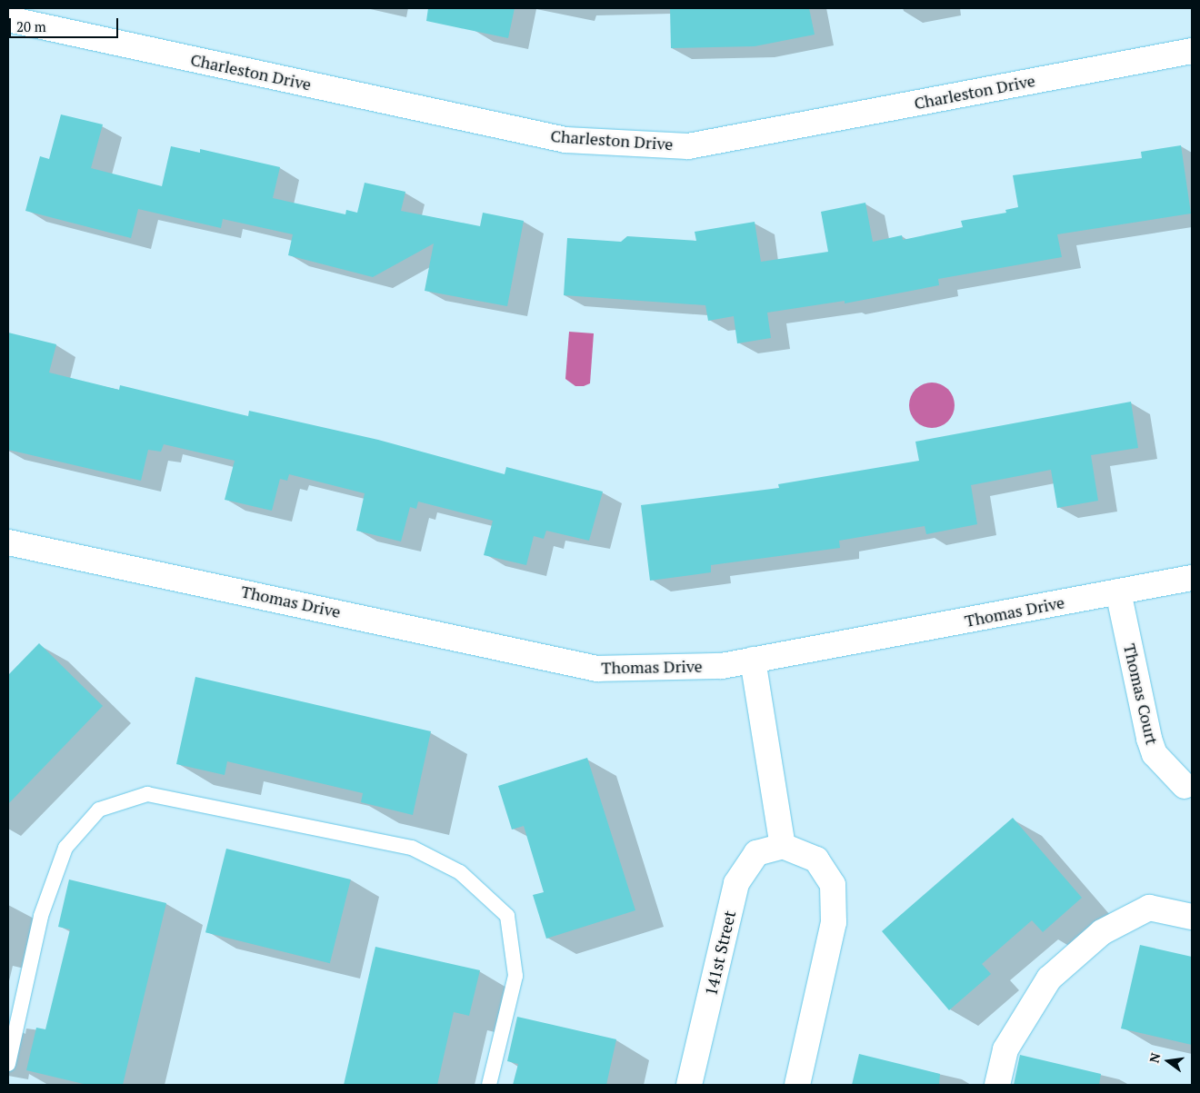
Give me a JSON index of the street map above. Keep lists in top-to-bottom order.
{
  "streets": {
    "street": [
      "Charleston Drive",
      "Thomas Drive",
      "Thomas Court",
      "141st Street"
    ]
  },
  "crossings": [
    ["Thomas Drive", "Thomas Court"]
  ],
  "scale_bar": "20 m",
  "north": "left"
}
